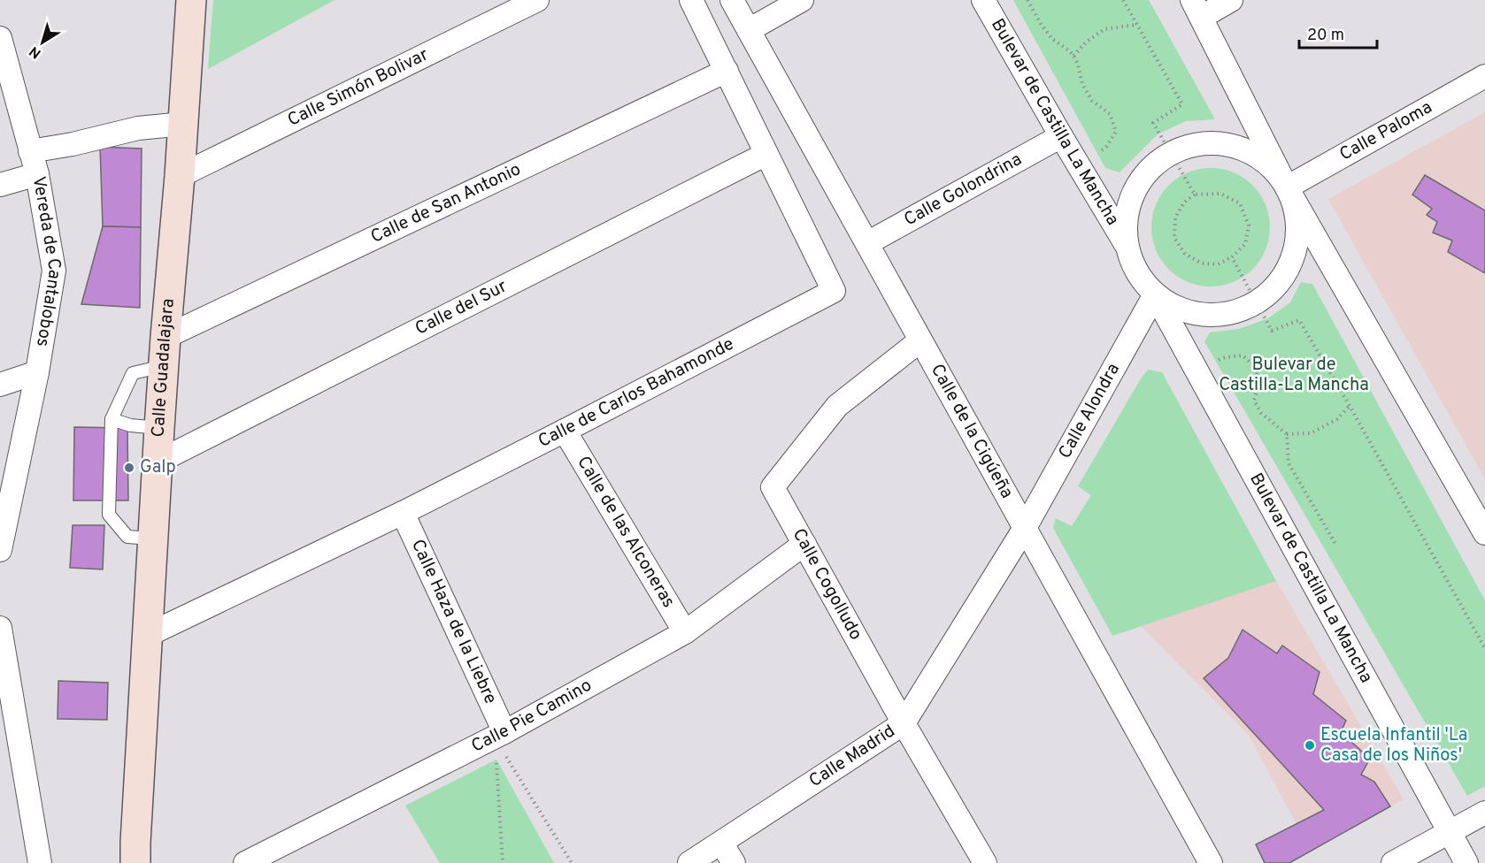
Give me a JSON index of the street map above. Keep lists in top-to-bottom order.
{
  "streets": {
    "main road": ["Calle Guadalajara"],
    "street": [
      "Calle Simón Bolivar",
      "Bulevar de Castilla La Mancha",
      "Calle Paloma",
      "Calle Golondrina",
      "Calle de San Antonio",
      "Vereda de Cantalobos",
      "Calle del Sur",
      "Calle de Carlos Bahamonde",
      "Calle Alondra",
      "Calle de la Cigúeña",
      "Calle de las Alconeras",
      "Calle Cogolludo",
      "Calle Haza de la Liebre",
      "Calle Pie Camino",
      "Calle Madrid"
    ]
  },
  "crossings": [
    ["Calle Simón Bolivar", "Calle Guadalajara"],
    ["Bulevar de Castilla La Mancha", "Calle Paloma"],
    ["Bulevar de Castilla La Mancha", "Calle Golondrina"],
    ["Bulevar de Castilla La Mancha", "Calle Alondra"],
    ["Calle Golondrina", "Calle de la Cigúeña"],
    ["Calle de San Antonio", "Calle Guadalajara"],
    ["Calle de San Antonio", "Calle de Carlos Bahamonde"],
    ["Calle del Sur", "Calle Guadalajara"],
    ["Calle del Sur", "Calle de Carlos Bahamonde"],
    ["Calle Guadalajara", "Calle de Carlos Bahamonde"],
    ["Calle de Carlos Bahamonde", "Calle de las Alconeras"],
    ["Calle de Carlos Bahamonde", "Calle Haza de la Liebre"],
    ["Calle Alondra", "Calle de la Cigúeña"],
    ["Calle Alondra", "Calle Madrid"],
    ["Calle de la Cigúeña", "Calle Cogolludo"],
    ["Calle de la Cigúeña", "Calle Madrid"],
    ["Calle de las Alconeras", "Calle Pie Camino"],
    ["Calle Cogolludo", "Calle Pie Camino"],
    ["Calle Cogolludo", "Calle Madrid"],
    ["Calle Haza de la Liebre", "Calle Pie Camino"]
  ],
  "parks": ["Bulevar de Castilla-La Mancha"],
  "places": ["Galp", "Escuela Infantil 'La Casa de los Niños'"],
  "scale_bar": "20 m",
  "north": "bottom left"
}
